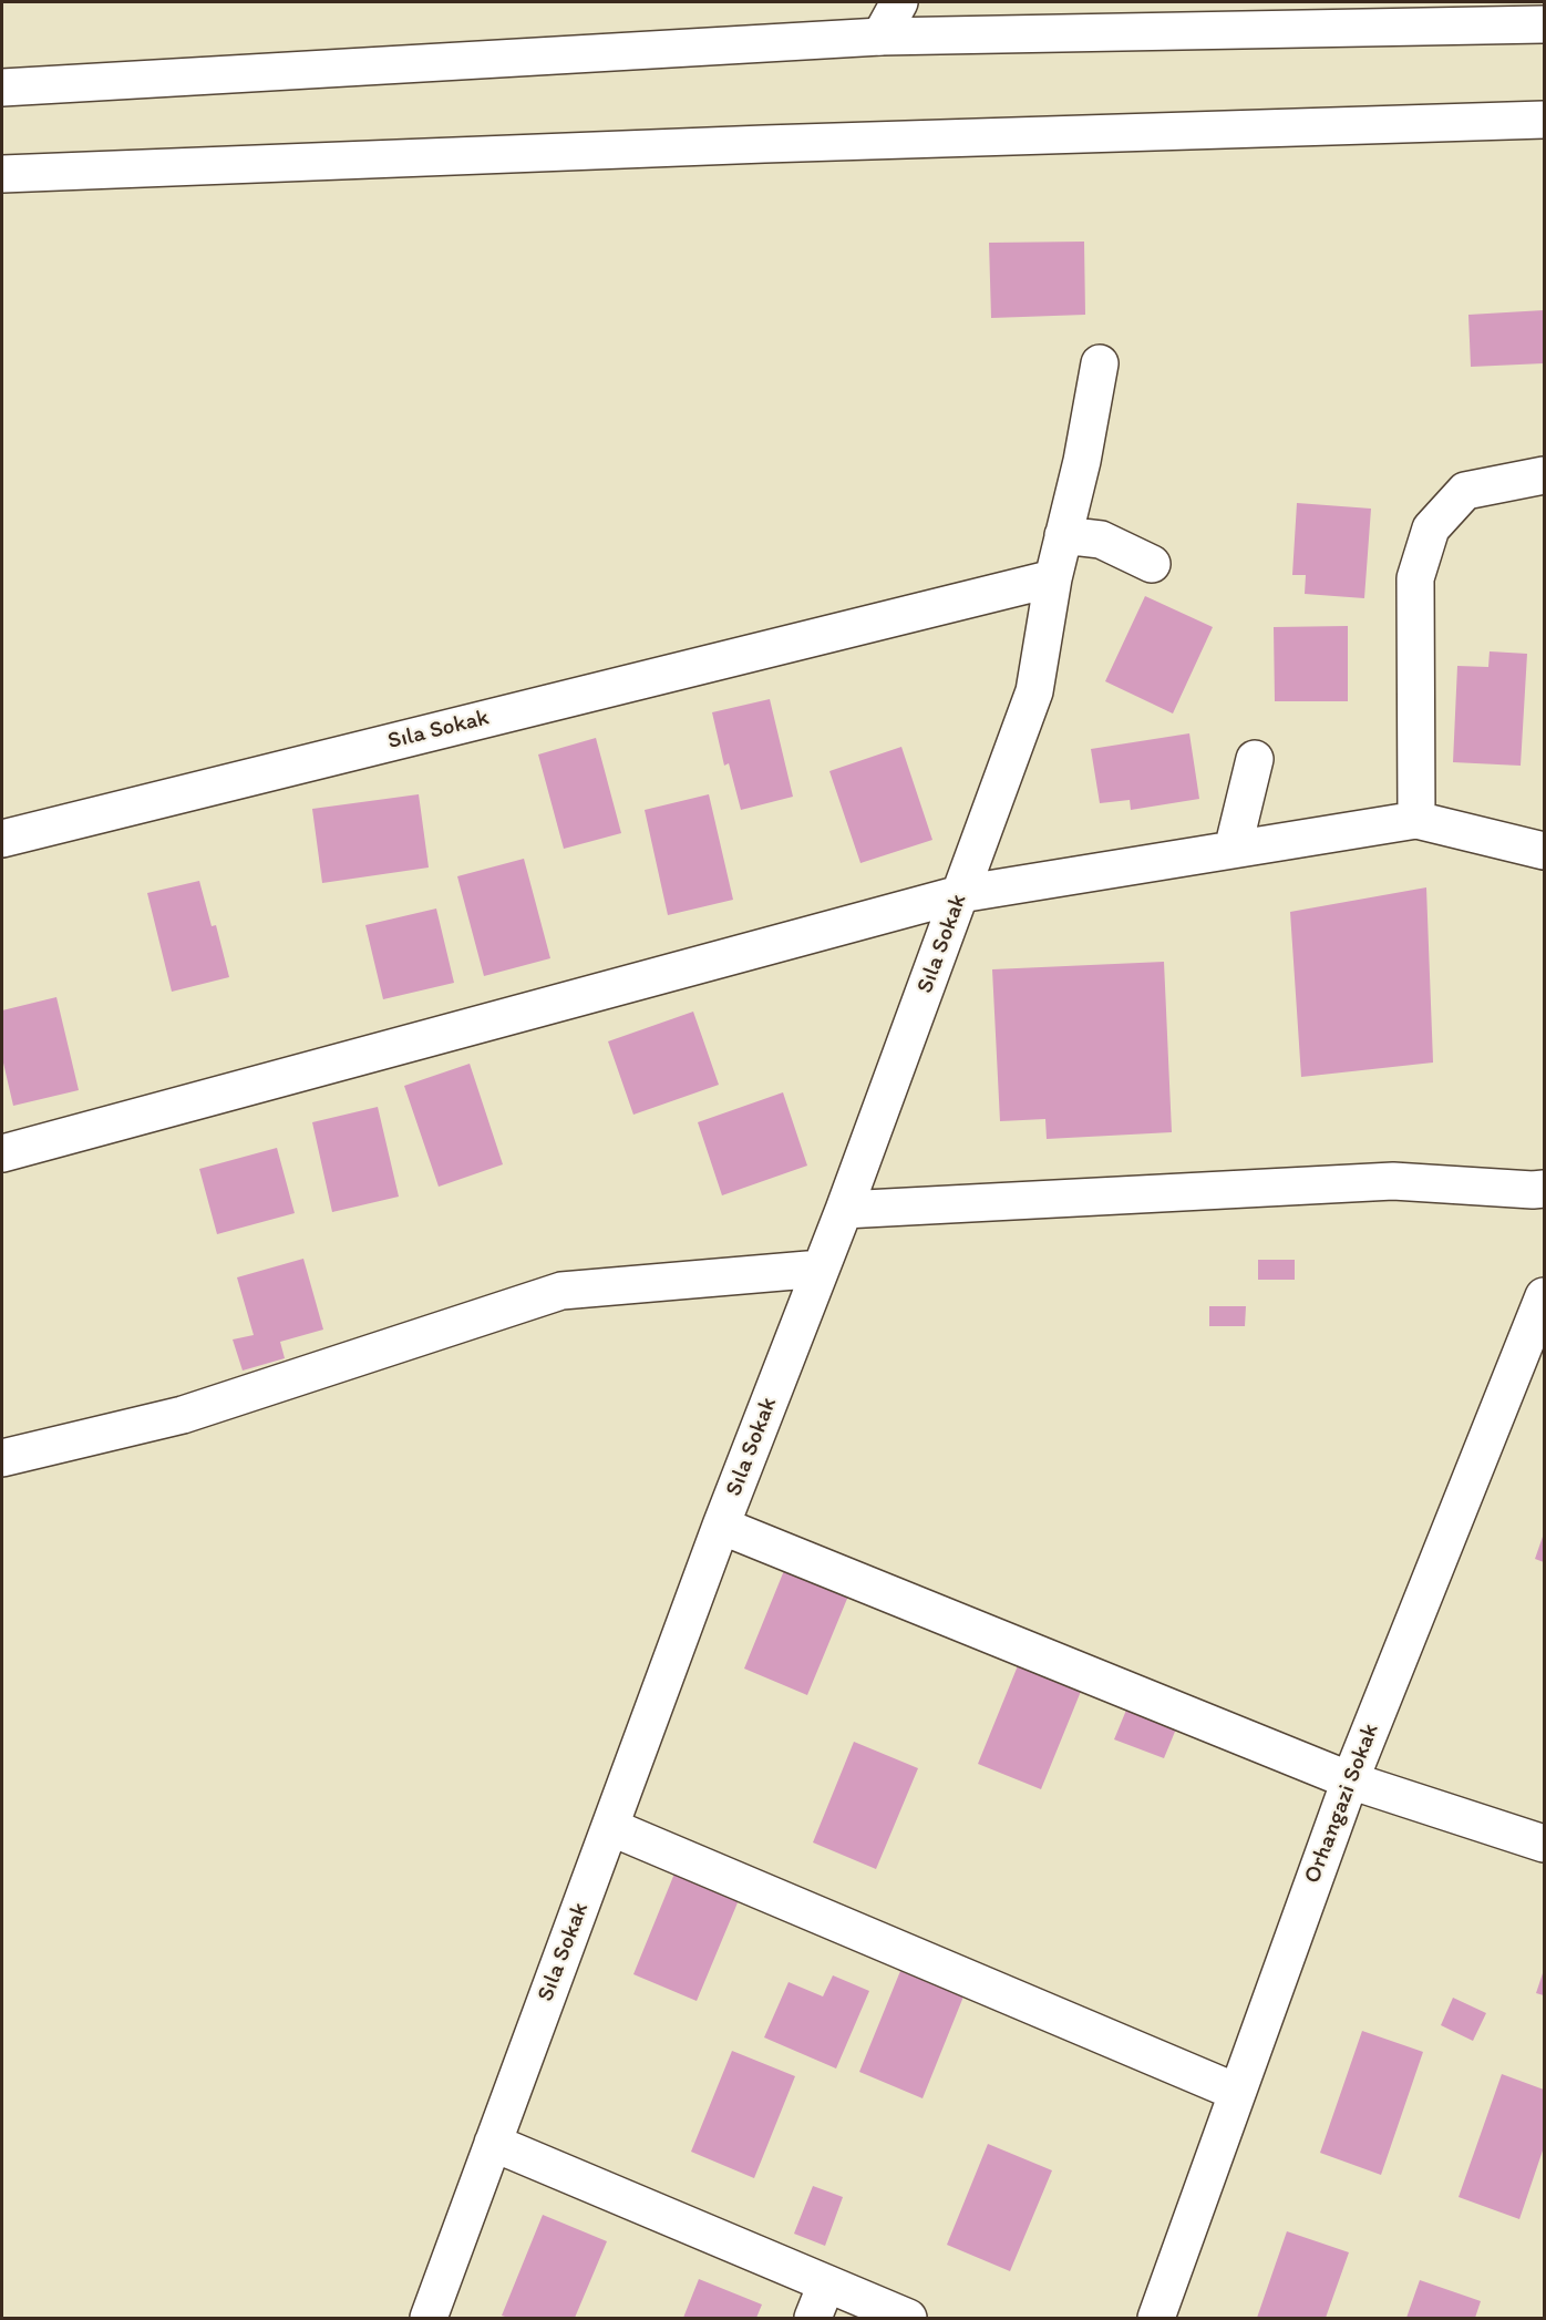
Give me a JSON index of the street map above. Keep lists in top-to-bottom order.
{
  "streets": {
    "street": ["Sıla Sokak", "Orhangazi Sokak"]
  }
}
